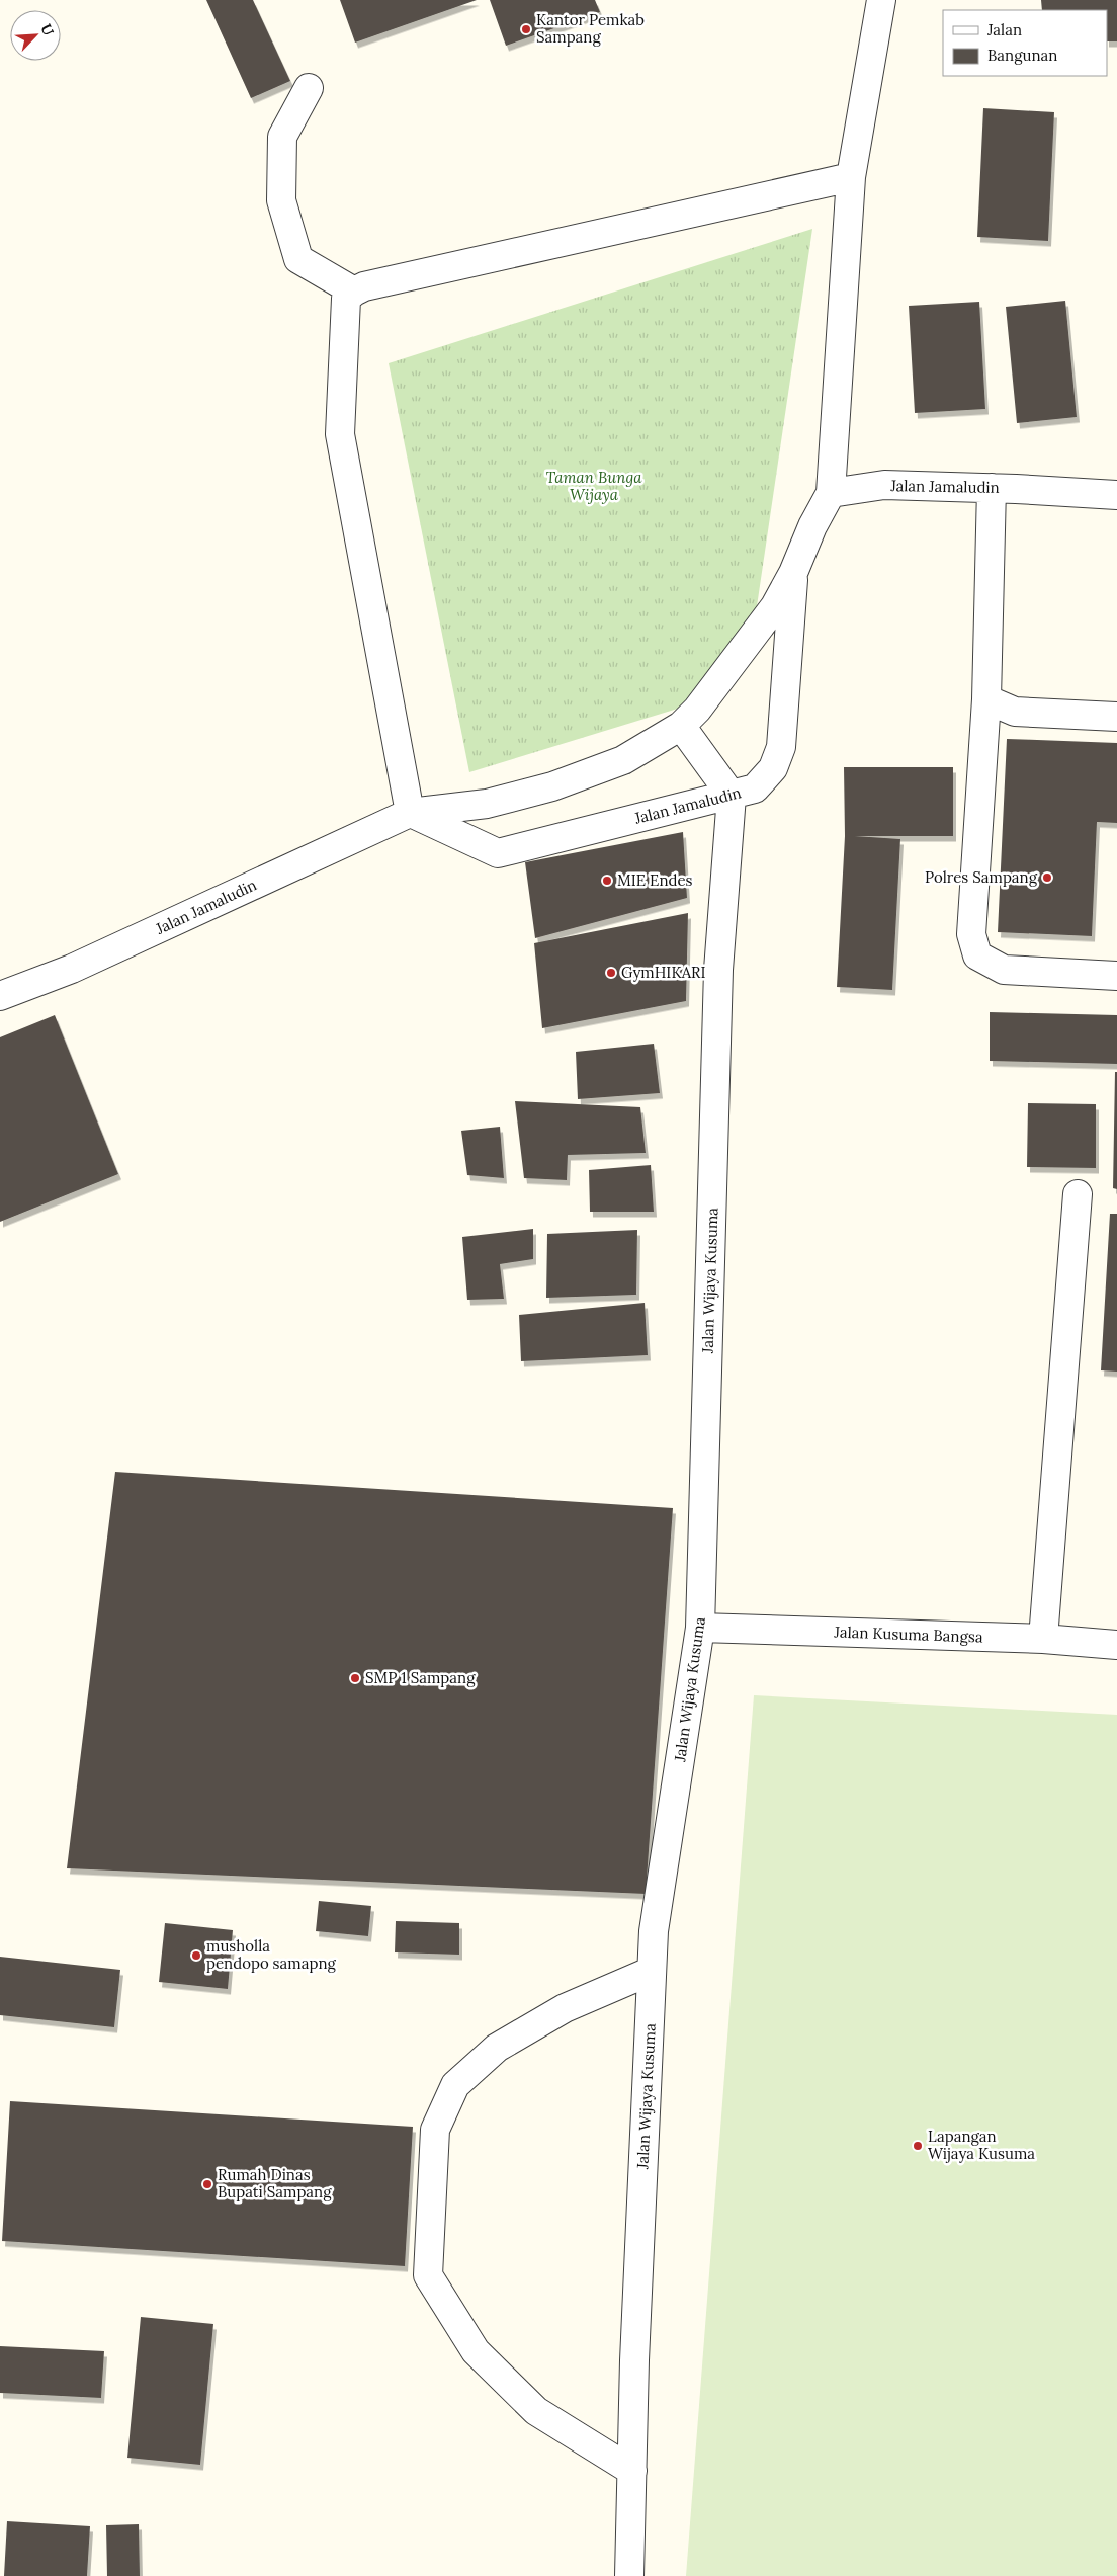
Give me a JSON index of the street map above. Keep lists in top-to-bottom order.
{
  "streets": {
    "street": ["Jalan Jamaludin", "Jalan Wijaya Kusuma", "Jalan Kusuma Bangsa"]
  },
  "crossings": [
    ["Jalan Jamaludin", "Jalan Wijaya Kusuma"],
    ["Jalan Wijaya Kusuma", "Jalan Kusuma Bangsa"]
  ],
  "parks": ["Taman Bunga Wijaya"],
  "places": [
    "Kantor Pemkab Sampang",
    "Polres Sampang",
    "MIE Endes",
    "GymHIKARI",
    "SMP 1 Sampang",
    "musholla pendopo samapng",
    "Lapangan Wijaya Kusuma",
    "Rumah Dinas Bupati Sampang"
  ],
  "legend": ["Jalan", "Bangunan"],
  "north": "top right"
}
